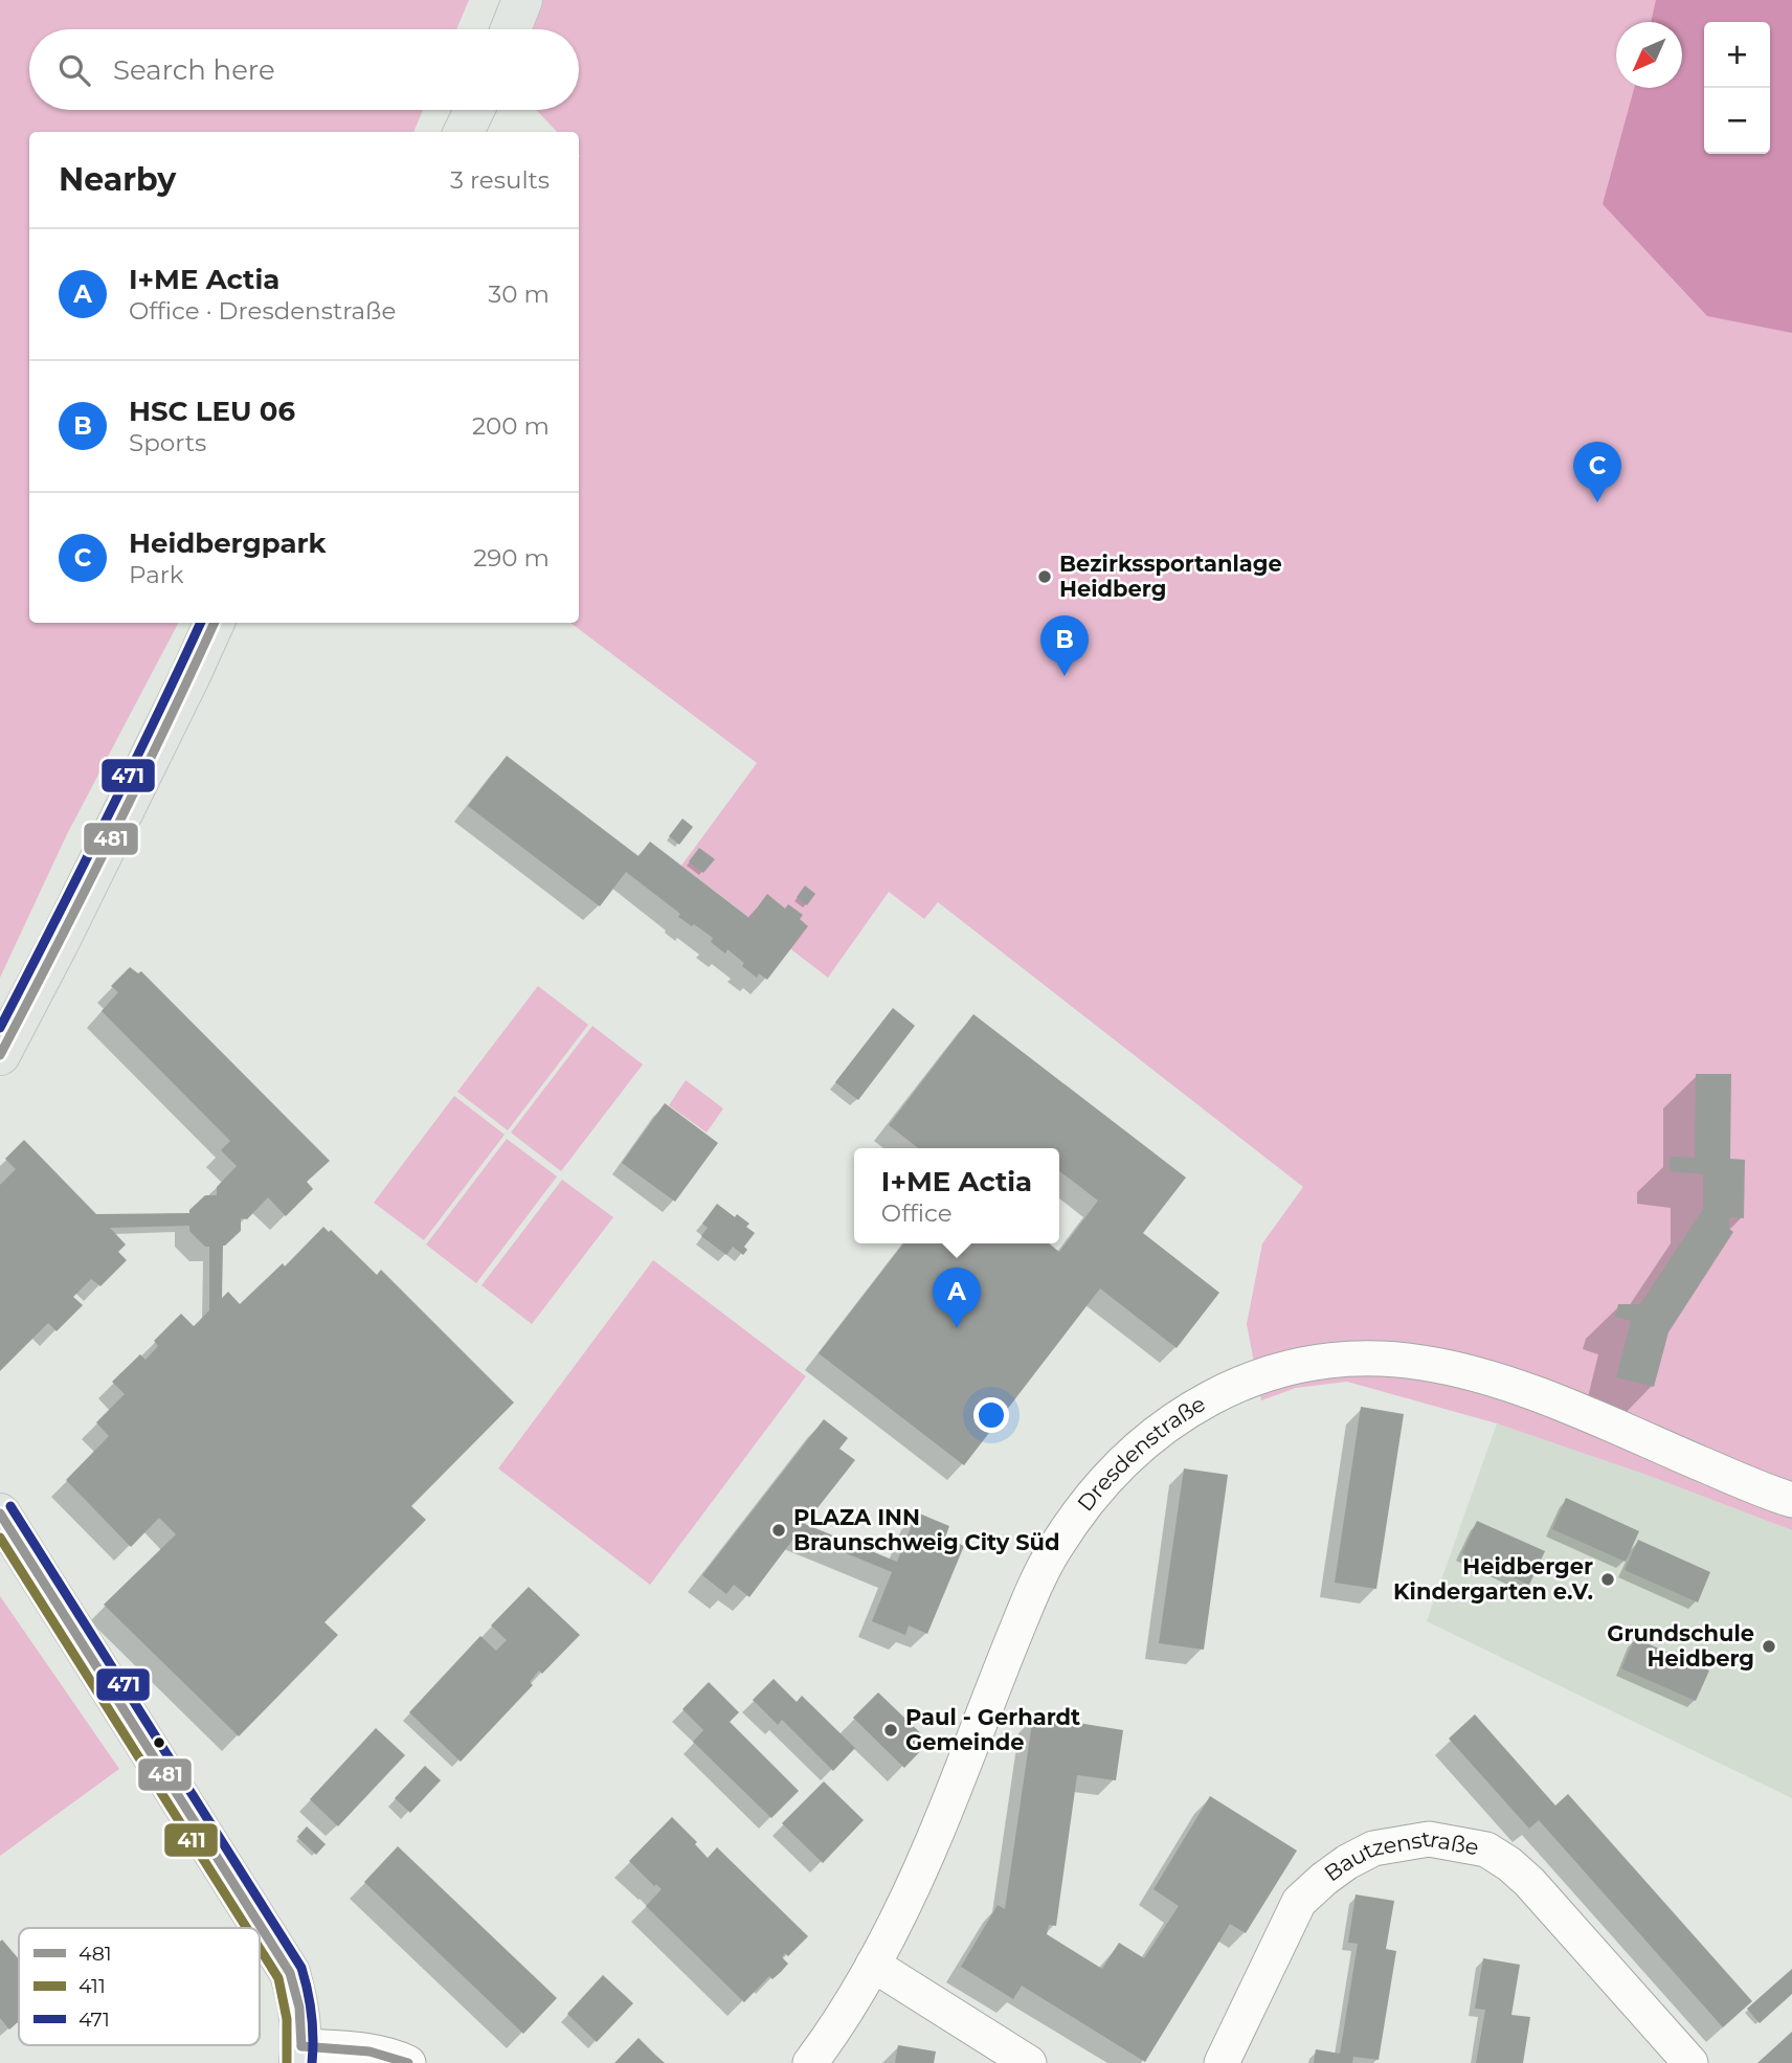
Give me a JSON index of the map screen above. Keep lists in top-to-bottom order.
{
  "streets": {
    "street": ["Dresdenstraße", "Bautzenstraße"]
  },
  "places": [
    "Bezirkssportanlage Heidberg",
    "PLAZA INN Braunschweig City Süd",
    "Heidberger Kindergarten e.V.",
    "Grundschule Heidberg",
    "Paul - Gerhardt Gemeinde"
  ],
  "lines": ["transit line 481", "transit line 471", "transit line 411"],
  "legend": ["481", "411", "471"],
  "north": "bottom left",
  "page": {
    "map_buttons": ["+", "−"],
    "search": "Search here",
    "heading": ["Nearby", "3 results"],
    "list": [
      {
        "mark": "A",
        "name": "I+ME Actia",
        "note": "Office · Dresdenstraße",
        "value": "30 m"
      },
      {
        "mark": "B",
        "name": "HSC LEU 06",
        "note": "Sports",
        "value": "200 m"
      },
      {
        "mark": "C",
        "name": "Heidbergpark",
        "note": "Park",
        "value": "290 m"
      }
    ],
    "pins": ["C", "B", "A"],
    "popup": ["I+ME Actia", "Office"]
  }
}
